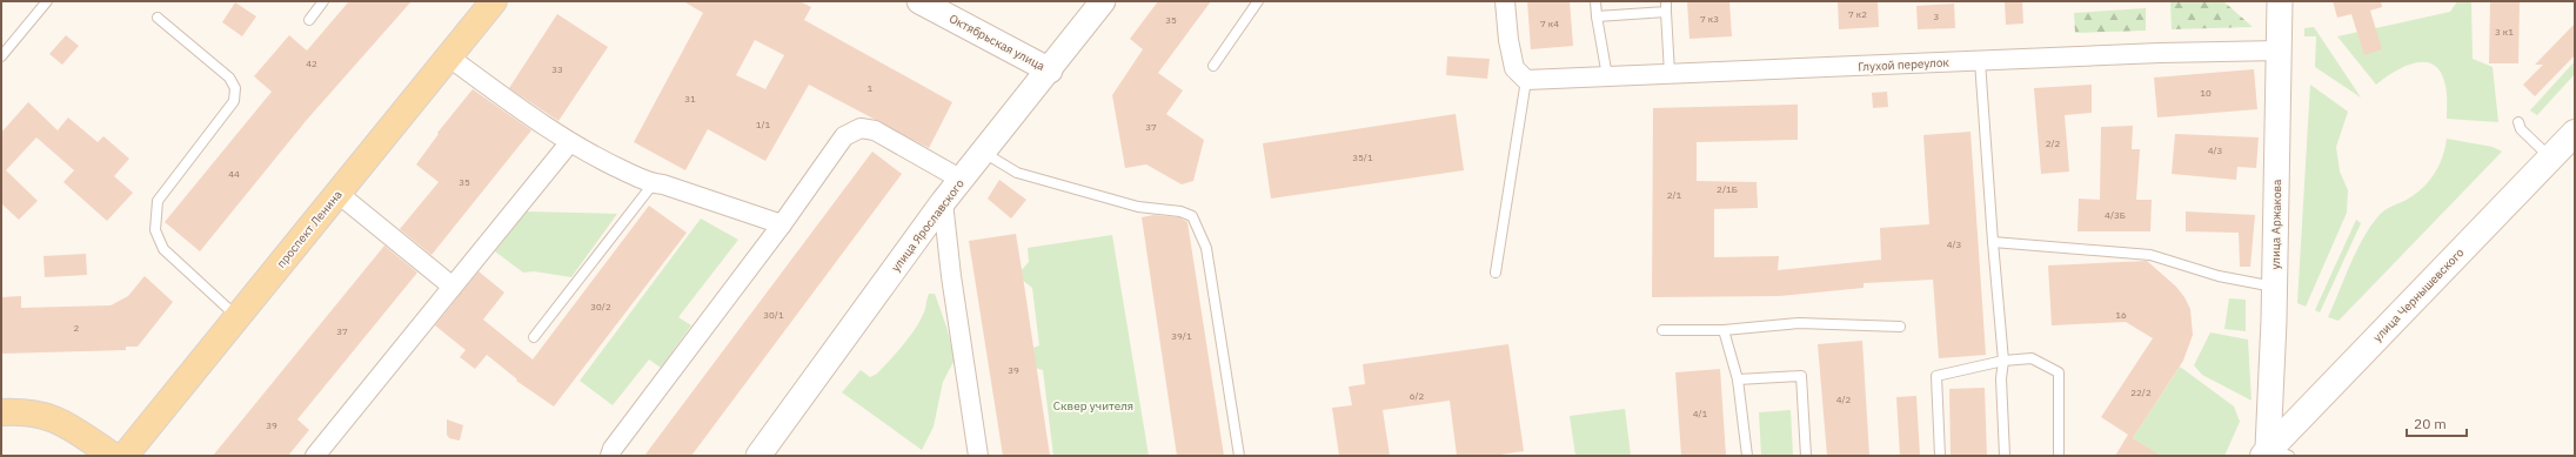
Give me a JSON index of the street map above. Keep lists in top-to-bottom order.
{
  "streets": {
    "main road": ["проспект Ленина", "улица Чернышевского"],
    "street": [
      "Октябрьская улица",
      "Глухой переулок",
      "улица Аржакова",
      "улица Ярославского"
    ]
  },
  "crossings": [
    ["Октябрьская улица", "улица Ярославского"],
    ["Глухой переулок", "улица Аржакова"],
    ["улица Аржакова", "улица Чернышевского"]
  ],
  "parks": ["Сквер учителя"],
  "house_numbers": [
    "7 к2",
    "3",
    "7 к3",
    "35",
    "7 к4",
    "3 к1",
    "42",
    "33",
    "1",
    "10",
    "31",
    "1/1",
    "37",
    "2/2",
    "4/3",
    "35/1",
    "44",
    "35",
    "2/1Б",
    "2/1",
    "4/3Б",
    "4/3",
    "30/2",
    "30/1",
    "16",
    "2",
    "37",
    "39/1",
    "39",
    "22/2",
    "6/2",
    "4/2",
    "4/1",
    "39"
  ],
  "scale_bar": "20 m"
}
